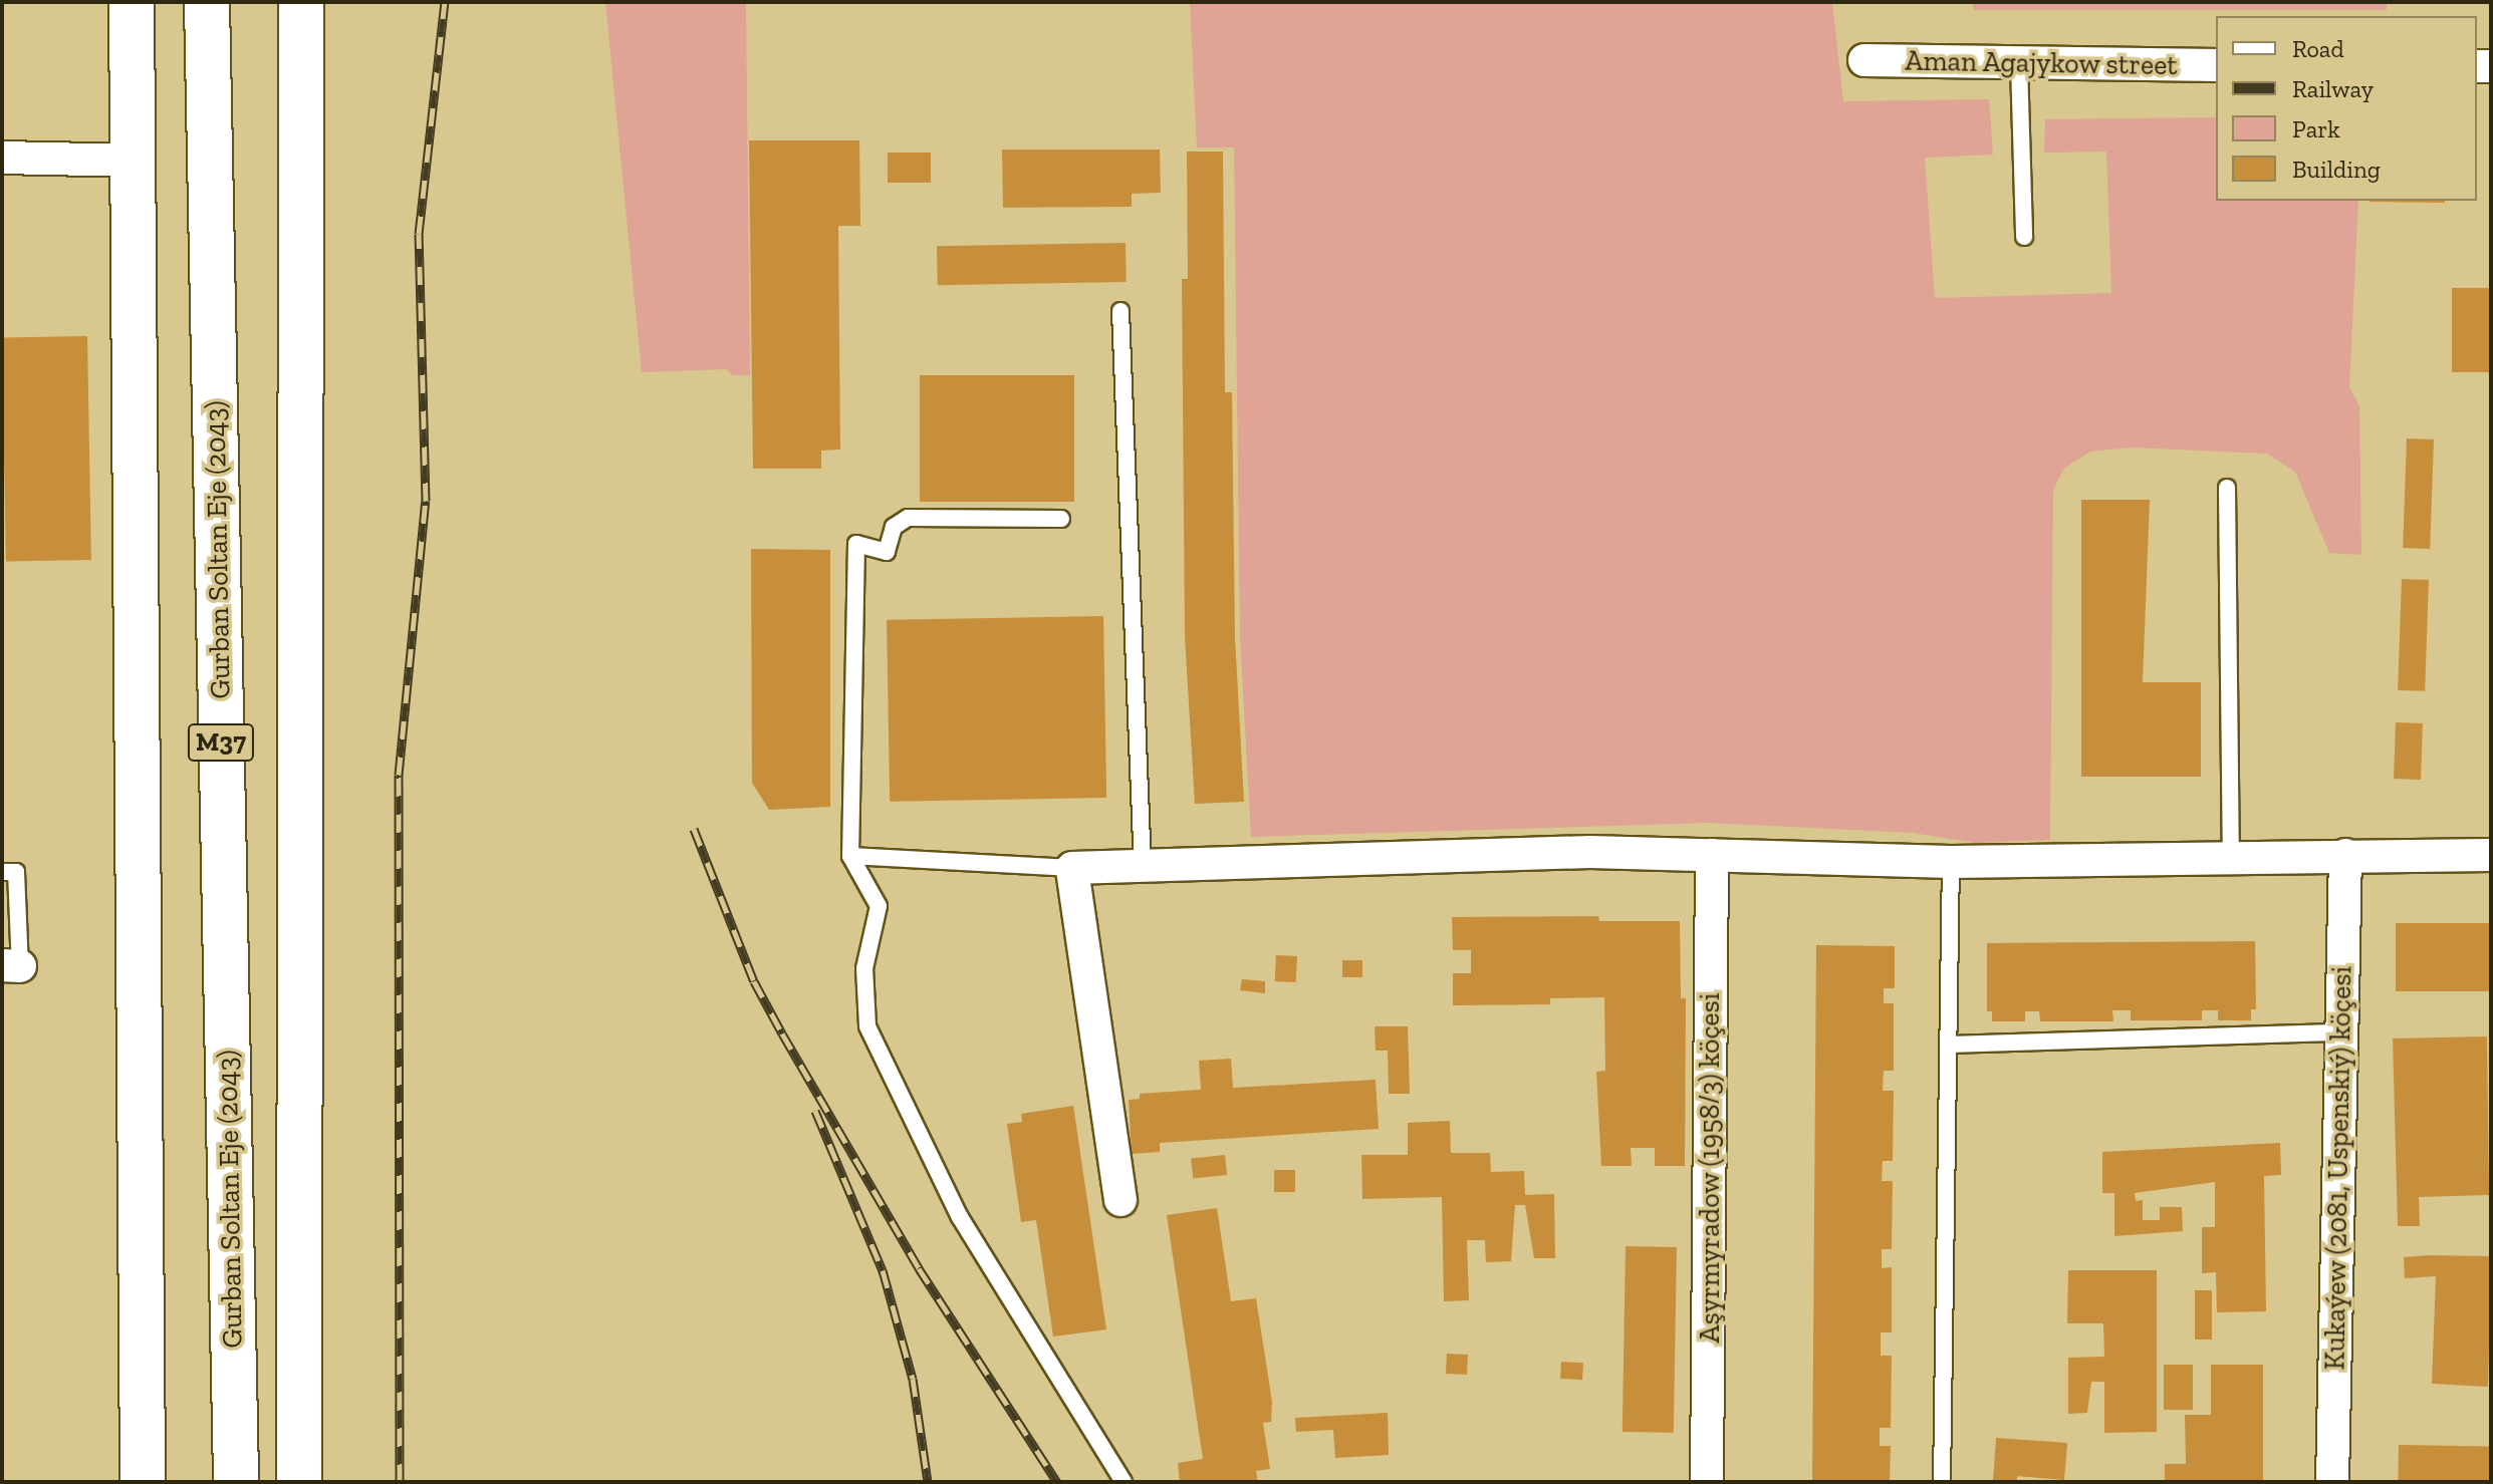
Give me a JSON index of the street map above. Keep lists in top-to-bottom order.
{
  "streets": {
    "highway": ["Gurban Soltan Eje (2043)", "M37"],
    "street": ["Aman Agajykow street", "Aşyrmyradow (1958/3) köçesi", "Kukaýew (2081, Uspenskiý) köçesi"]
  },
  "legend": [
    "Road",
    "Railway",
    "Park",
    "Building"
  ]
}
